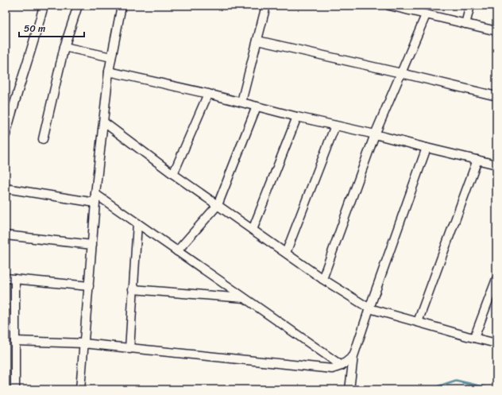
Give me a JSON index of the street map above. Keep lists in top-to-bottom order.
{
  "scale_bar": "50 m"
}
